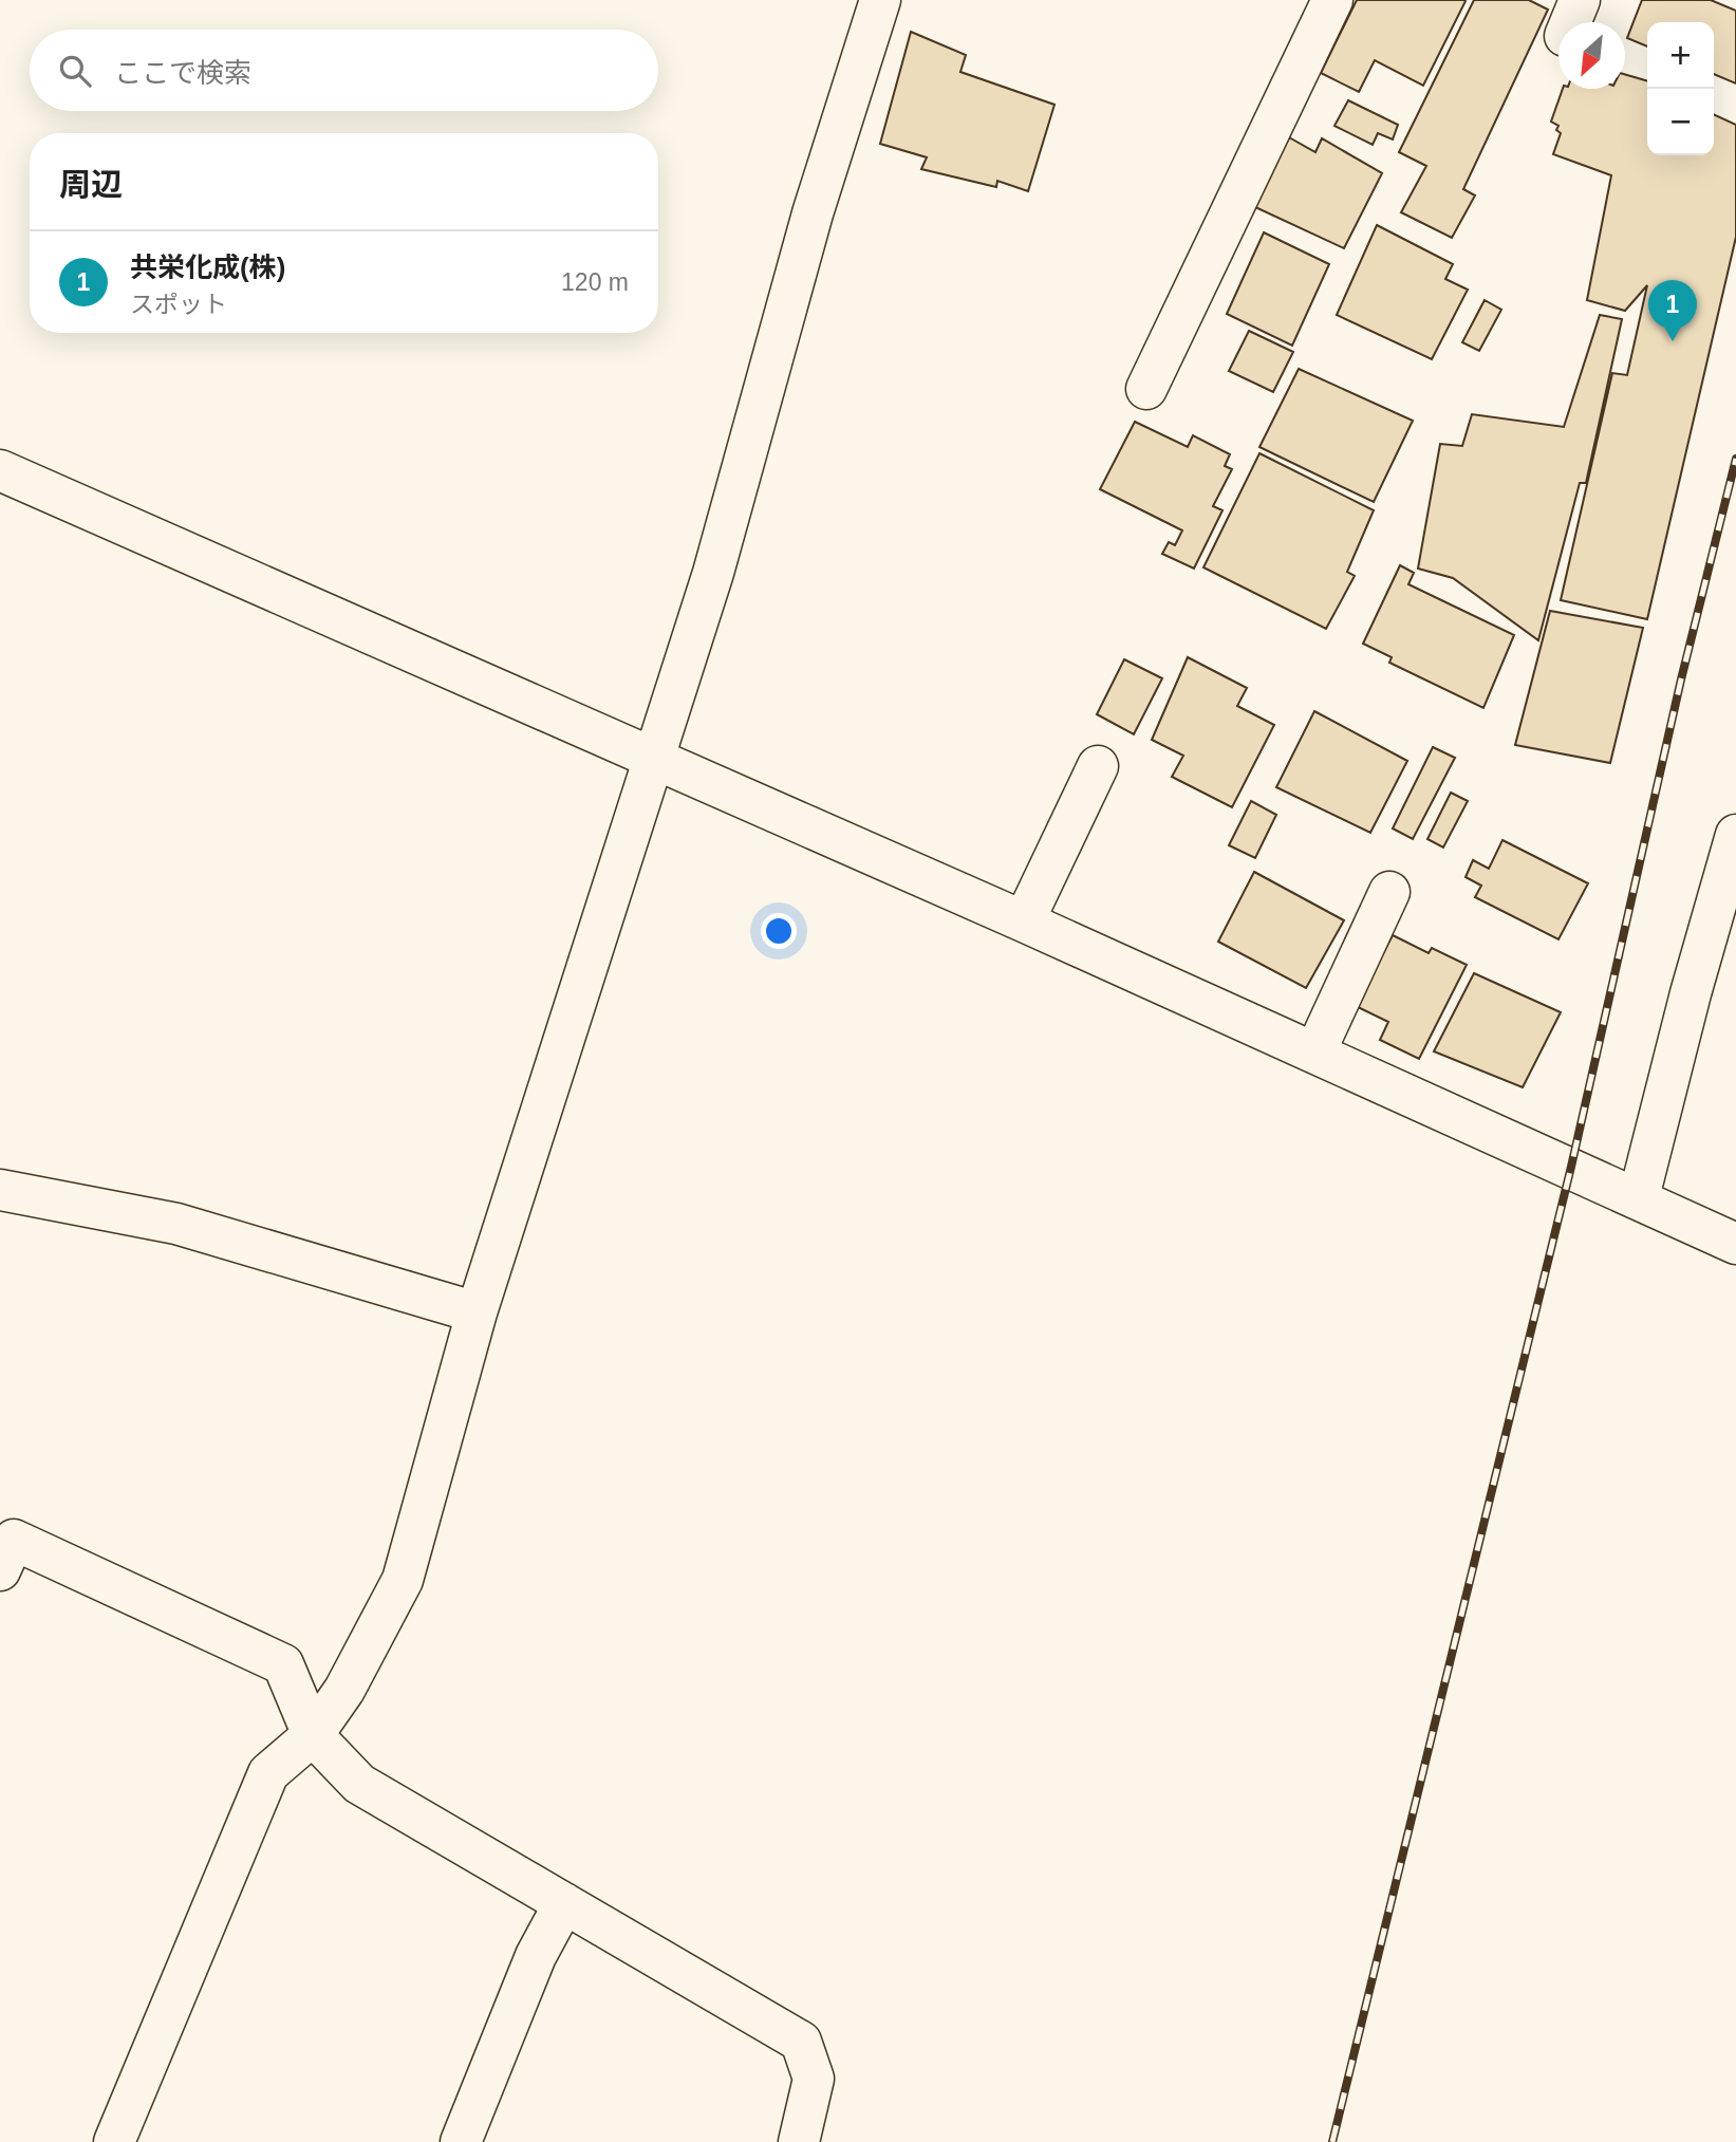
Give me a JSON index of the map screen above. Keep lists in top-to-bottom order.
{
  "north": "bottom left",
  "page": {
    "map_buttons": ["+", "−"],
    "search": "ここで検索",
    "heading": "周辺",
    "list": [
      {
        "mark": "1",
        "name": "共栄化成(株)",
        "note": "スポット",
        "value": "120 m"
      }
    ],
    "pins": "1"
  }
}
